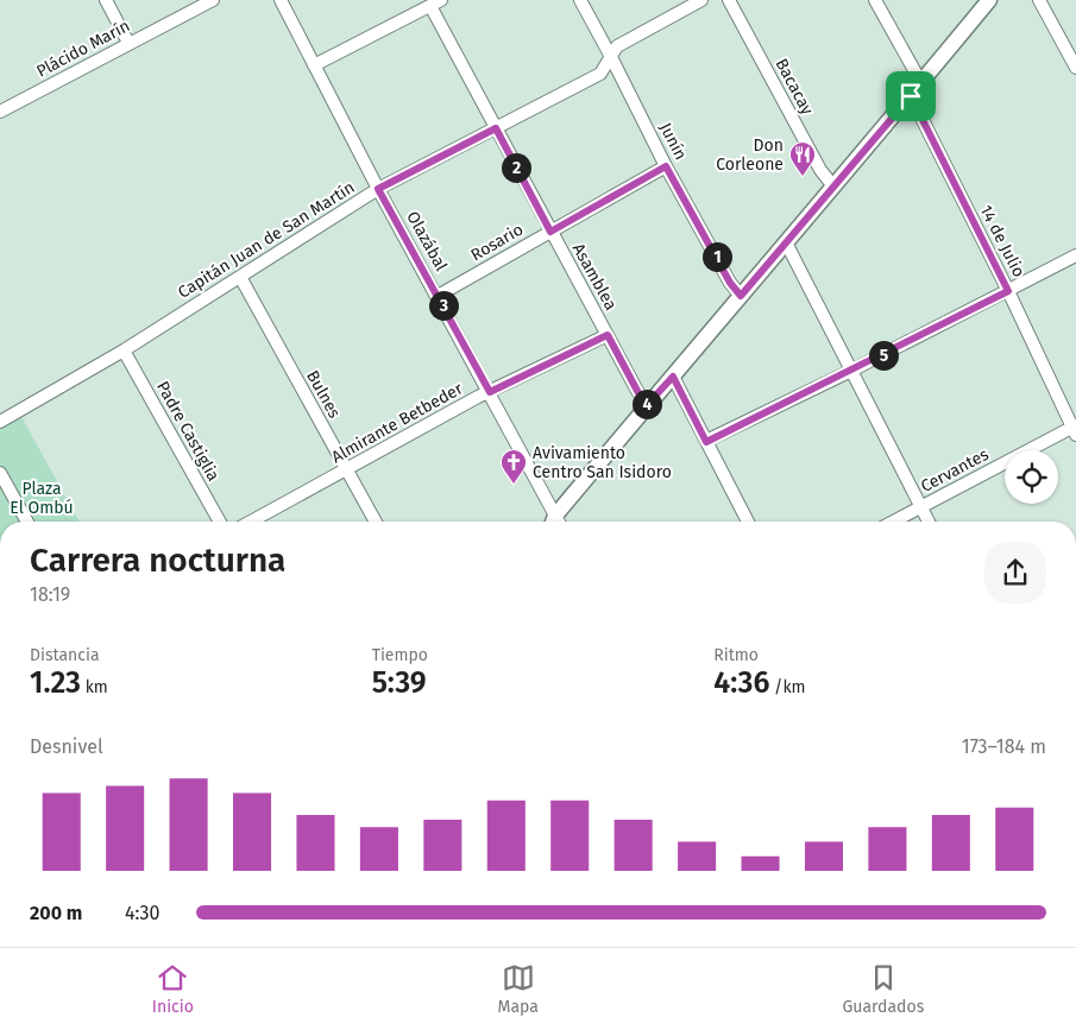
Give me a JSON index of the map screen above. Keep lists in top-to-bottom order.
{
  "streets": {
    "street": [
      "Plácido Marín",
      "Bacacay",
      "Junín",
      "Capitán Juan de San Martín",
      "Olazábal",
      "14 de Julio",
      "Rosario",
      "Asamblea",
      "Bulnes",
      "Almirante Betbeder",
      "Padre Castiglia",
      "Cervantes"
    ]
  },
  "crossings": [
    ["Junín", "Capitán Juan de San Martín"],
    ["Junín", "Rosario"],
    ["Capitán Juan de San Martín", "Olazábal"],
    ["Capitán Juan de San Martín", "Asamblea"],
    ["Capitán Juan de San Martín", "Bulnes"],
    ["Capitán Juan de San Martín", "Padre Castiglia"],
    ["Olazábal", "Rosario"],
    ["Olazábal", "Almirante Betbeder"],
    ["14 de Julio", "Cervantes"],
    ["Rosario", "Asamblea"],
    ["Asamblea", "Almirante Betbeder"],
    ["Bulnes", "Almirante Betbeder"]
  ],
  "parks": ["Plaza El Ombú"],
  "places": {
    "restaurant": ["Don Corleone"],
    "church": ["Avivamiento Centro San Isidoro"]
  },
  "page": {
    "pins": [
      "2",
      "1",
      "3",
      "5",
      "4"
    ],
    "heading": ["Carrera nocturna", "18:19"],
    "stats": [
      ["Distancia", "1.23 km"],
      ["Tiempo", "5:39"],
      ["Ritmo", "4:36 /km"]
    ],
    "chart": ["Desnivel", "173–184 m"],
    "list": [
      {
        "name": "200 m",
        "note": "4:30"
      }
    ],
    "tabs": ["Inicio", "Mapa", "Guardados"]
  }
}
